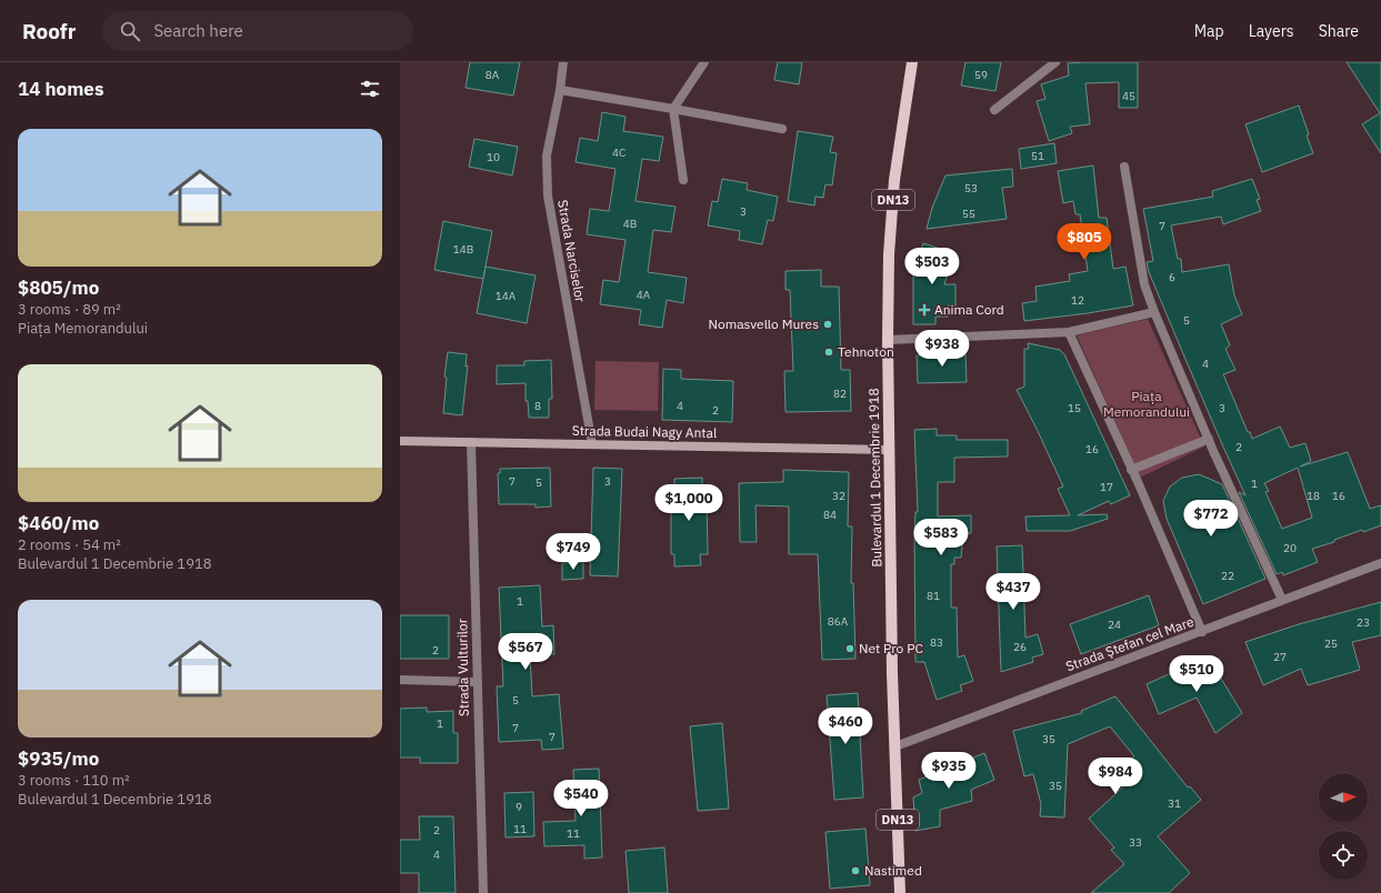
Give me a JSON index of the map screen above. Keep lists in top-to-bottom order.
{
  "streets": {
    "main road": ["DN13", "Strada Budai Nagy Antal", "Bulevardul 1 Decembrie 1918"],
    "street": ["Strada Narciselor", "Strada Ștefan cel Mare", "Strada Vulturilor"]
  },
  "crossings": [
    ["Strada Narciselor", "Strada Budai Nagy Antal"],
    ["Strada Budai Nagy Antal", "Bulevardul 1 Decembrie 1918"],
    ["Strada Budai Nagy Antal", "Strada Vulturilor"],
    ["Bulevardul 1 Decembrie 1918", "Strada Ștefan cel Mare"]
  ],
  "parks": ["Piața Memorandului"],
  "places": {
    "health": ["Anima Cord"],
    "other": [
      "Nomasvello Mures",
      "Tehnoton",
      "Net Pro PC",
      "Nastimed"
    ]
  },
  "house_numbers": [
    "8A",
    "59",
    "45",
    "4C",
    "51",
    "10",
    "53",
    "3",
    "55",
    "4B",
    "7",
    "14B",
    "6",
    "4A",
    "14A",
    "12",
    "5",
    "4",
    "82",
    "8",
    "4",
    "15",
    "3",
    "2",
    "2",
    "16",
    "7",
    "3",
    "5",
    "1",
    "17",
    "32",
    "18",
    "16",
    "84",
    "20",
    "22",
    "81",
    "1",
    "86A",
    "23",
    "24",
    "83",
    "25",
    "26",
    "2",
    "27",
    "5",
    "1",
    "7",
    "7",
    "35",
    "35",
    "31",
    "9",
    "11",
    "2",
    "11",
    "33",
    "4"
  ],
  "north": "right",
  "page": {
    "header": "Roofr",
    "search": "Search here",
    "nav": ["Map", "Layers", "Share"],
    "heading": "14 homes",
    "list": [
      {
        "name": "$805/mo",
        "note": "3 rooms · 89 m² · Piața Memorandului"
      },
      {
        "name": "$460/mo",
        "note": "2 rooms · 54 m² · Bulevardul 1 Decembrie 1918"
      },
      {
        "name": "$935/mo",
        "note": "3 rooms · 110 m² · Bulevardul 1 Decembrie 1918"
      }
    ],
    "price": [
      "$805",
      "$503",
      "$938",
      "$1,000",
      "$772",
      "$583",
      "$749",
      "$437",
      "$567",
      "$510",
      "$460",
      "$935",
      "$984",
      "$540"
    ]
  }
}
